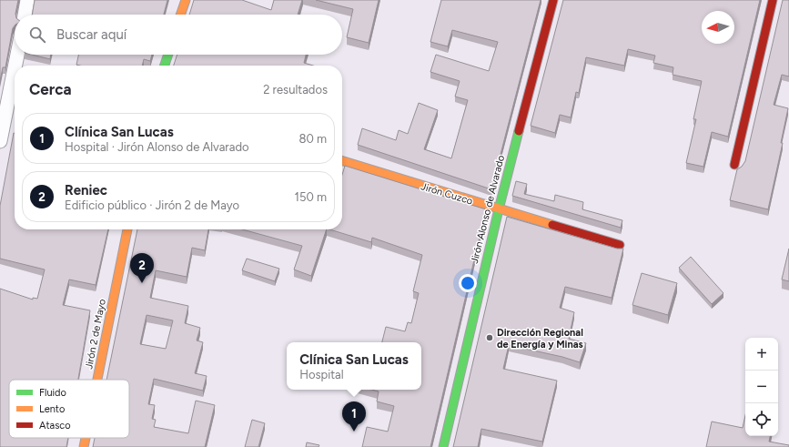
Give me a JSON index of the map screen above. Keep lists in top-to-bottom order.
{
  "streets": {
    "main road": ["Jirón Cuzco", "Jirón Alonso de Alvarado", "Jirón 2 de Mayo"]
  },
  "crossings": [
    ["Jirón Cuzco", "Jirón Alonso de Alvarado"]
  ],
  "places": ["Dirección Regional de Energía y Minas"],
  "legend": ["Fluido", "Lento", "Atasco"],
  "north": "left",
  "page": {
    "search": "Buscar aquí",
    "heading": ["Cerca", "2 resultados"],
    "list": [
      {
        "mark": "1",
        "name": "Clínica San Lucas",
        "note": "Hospital · Jirón Alonso de Alvarado",
        "value": "80 m"
      },
      {
        "mark": "2",
        "name": "Reniec",
        "note": "Edificio público · Jirón 2 de Mayo",
        "value": "150 m"
      }
    ],
    "pins": ["2", "1"],
    "map_buttons": ["+", "−"],
    "popup": ["Clínica San Lucas", "Hospital"]
  }
}
